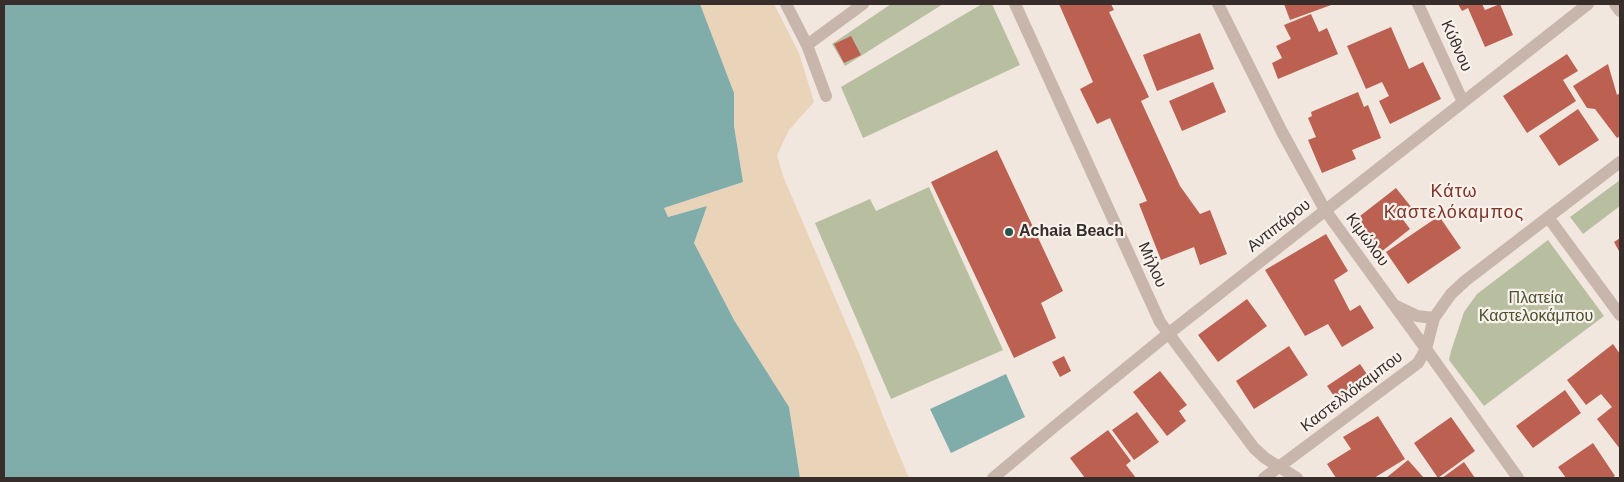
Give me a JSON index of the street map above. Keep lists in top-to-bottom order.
{
  "streets": {
    "street": [
      "Κύθνου",
      "Αντιπάρου",
      "Κιμώλου",
      "Μήλου",
      "Καστελλόκαμπου"
    ]
  },
  "crossings": [
    ["Κύθνου", "Αντιπάρου"],
    ["Αντιπάρου", "Κιμώλου"],
    ["Αντιπάρου", "Μήλου"],
    ["Κιμώλου", "Καστελλόκαμπου"],
    ["Μήλου", "Καστελλόκαμπου"]
  ],
  "districts": ["Κάτω Καστελόκαμπος"],
  "parks": ["Πλατεία Καστελοκάμπου"],
  "places": ["Achaia Beach"]
}
